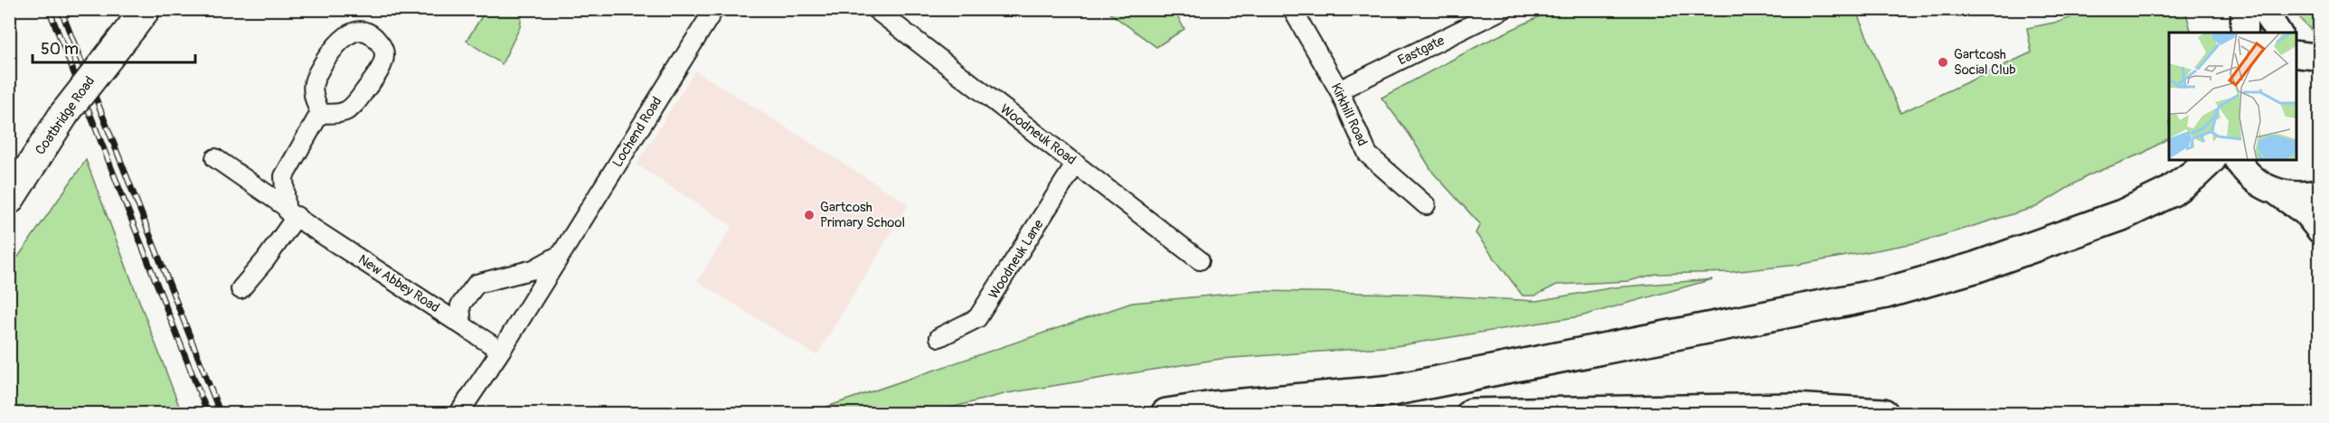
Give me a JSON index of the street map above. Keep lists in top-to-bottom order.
{
  "streets": {
    "main road": ["Coatbridge Road"],
    "street": [
      "Eastgate",
      "Kirkhill Road",
      "Lochend Road",
      "Woodneuk Road",
      "Woodneuk Lane",
      "New Abbey Road"
    ]
  },
  "crossings": [
    ["Eastgate", "Kirkhill Road"],
    ["Lochend Road", "New Abbey Road"],
    ["Woodneuk Road", "Woodneuk Lane"]
  ],
  "places": ["Gartcosh Social Club", "Gartcosh Primary School"],
  "scale_bar": "50 m"
}
